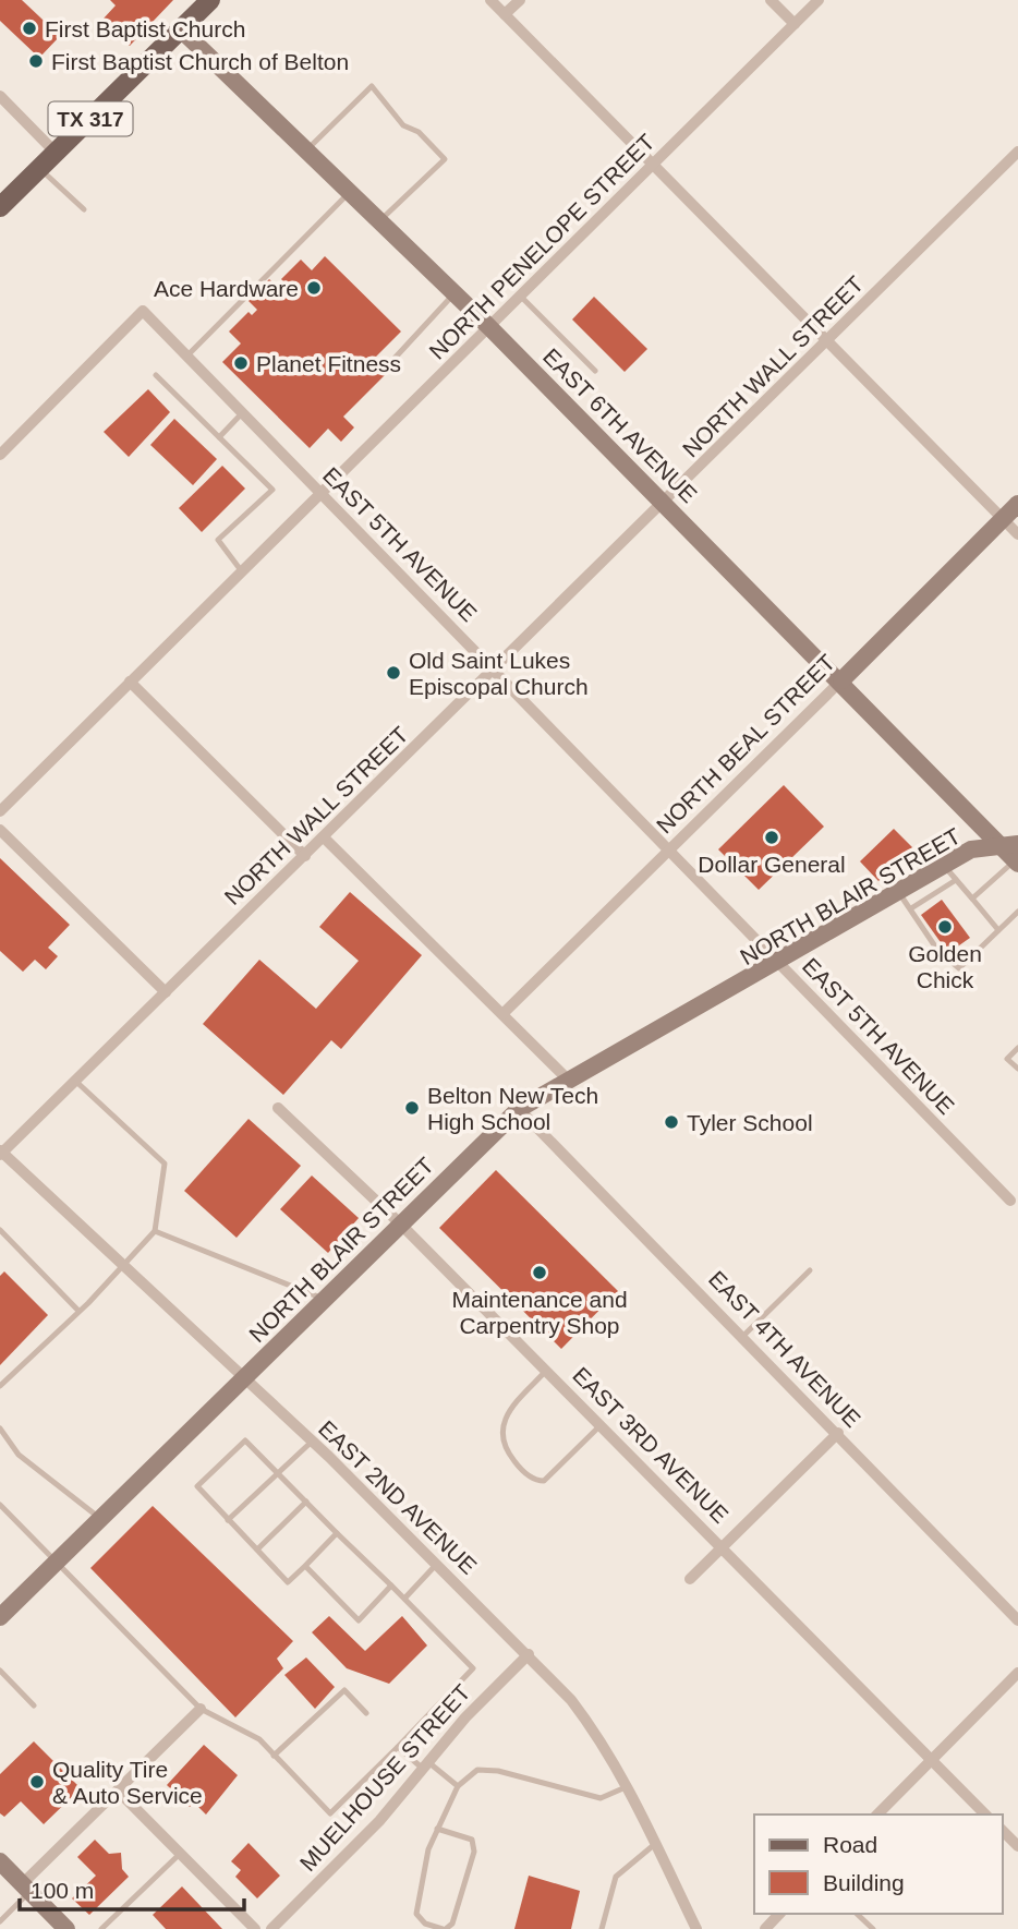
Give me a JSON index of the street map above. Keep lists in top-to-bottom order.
{
  "streets": {
    "main road": ["TX 317"],
    "street": [
      "NORTH PENELOPE STREET",
      "NORTH WALL STREET",
      "EAST 6TH AVENUE",
      "EAST 5TH AVENUE",
      "NORTH BEAL STREET",
      "NORTH BLAIR STREET",
      "EAST 4TH AVENUE",
      "EAST 3RD AVENUE",
      "EAST 2ND AVENUE",
      "MUELHOUSE STREET"
    ]
  },
  "crossings": [
    ["TX 317", "EAST 6TH AVENUE"],
    ["NORTH PENELOPE STREET", "EAST 6TH AVENUE"],
    ["NORTH PENELOPE STREET", "EAST 5TH AVENUE"],
    ["NORTH WALL STREET", "EAST 6TH AVENUE"],
    ["NORTH WALL STREET", "EAST 5TH AVENUE"],
    ["NORTH WALL STREET", "EAST 2ND AVENUE"],
    ["EAST 6TH AVENUE", "NORTH BEAL STREET"],
    ["EAST 6TH AVENUE", "NORTH BLAIR STREET"],
    ["EAST 5TH AVENUE", "NORTH BEAL STREET"],
    ["EAST 5TH AVENUE", "NORTH BLAIR STREET"],
    ["NORTH BLAIR STREET", "EAST 4TH AVENUE"],
    ["NORTH BLAIR STREET", "EAST 3RD AVENUE"],
    ["NORTH BLAIR STREET", "EAST 2ND AVENUE"],
    ["EAST 2ND AVENUE", "MUELHOUSE STREET"]
  ],
  "places": [
    "First Baptist Church",
    "First Baptist Church of Belton",
    "Ace Hardware",
    "Planet Fitness",
    "Old Saint Lukes Episcopal Church",
    "Dollar General",
    "Golden Chick",
    "Belton New Tech High School",
    "Tyler School",
    "Maintenance and Carpentry Shop",
    "Quality Tire & Auto Service"
  ],
  "legend": ["Road", "Building"],
  "scale_bar": "100 m"
}
